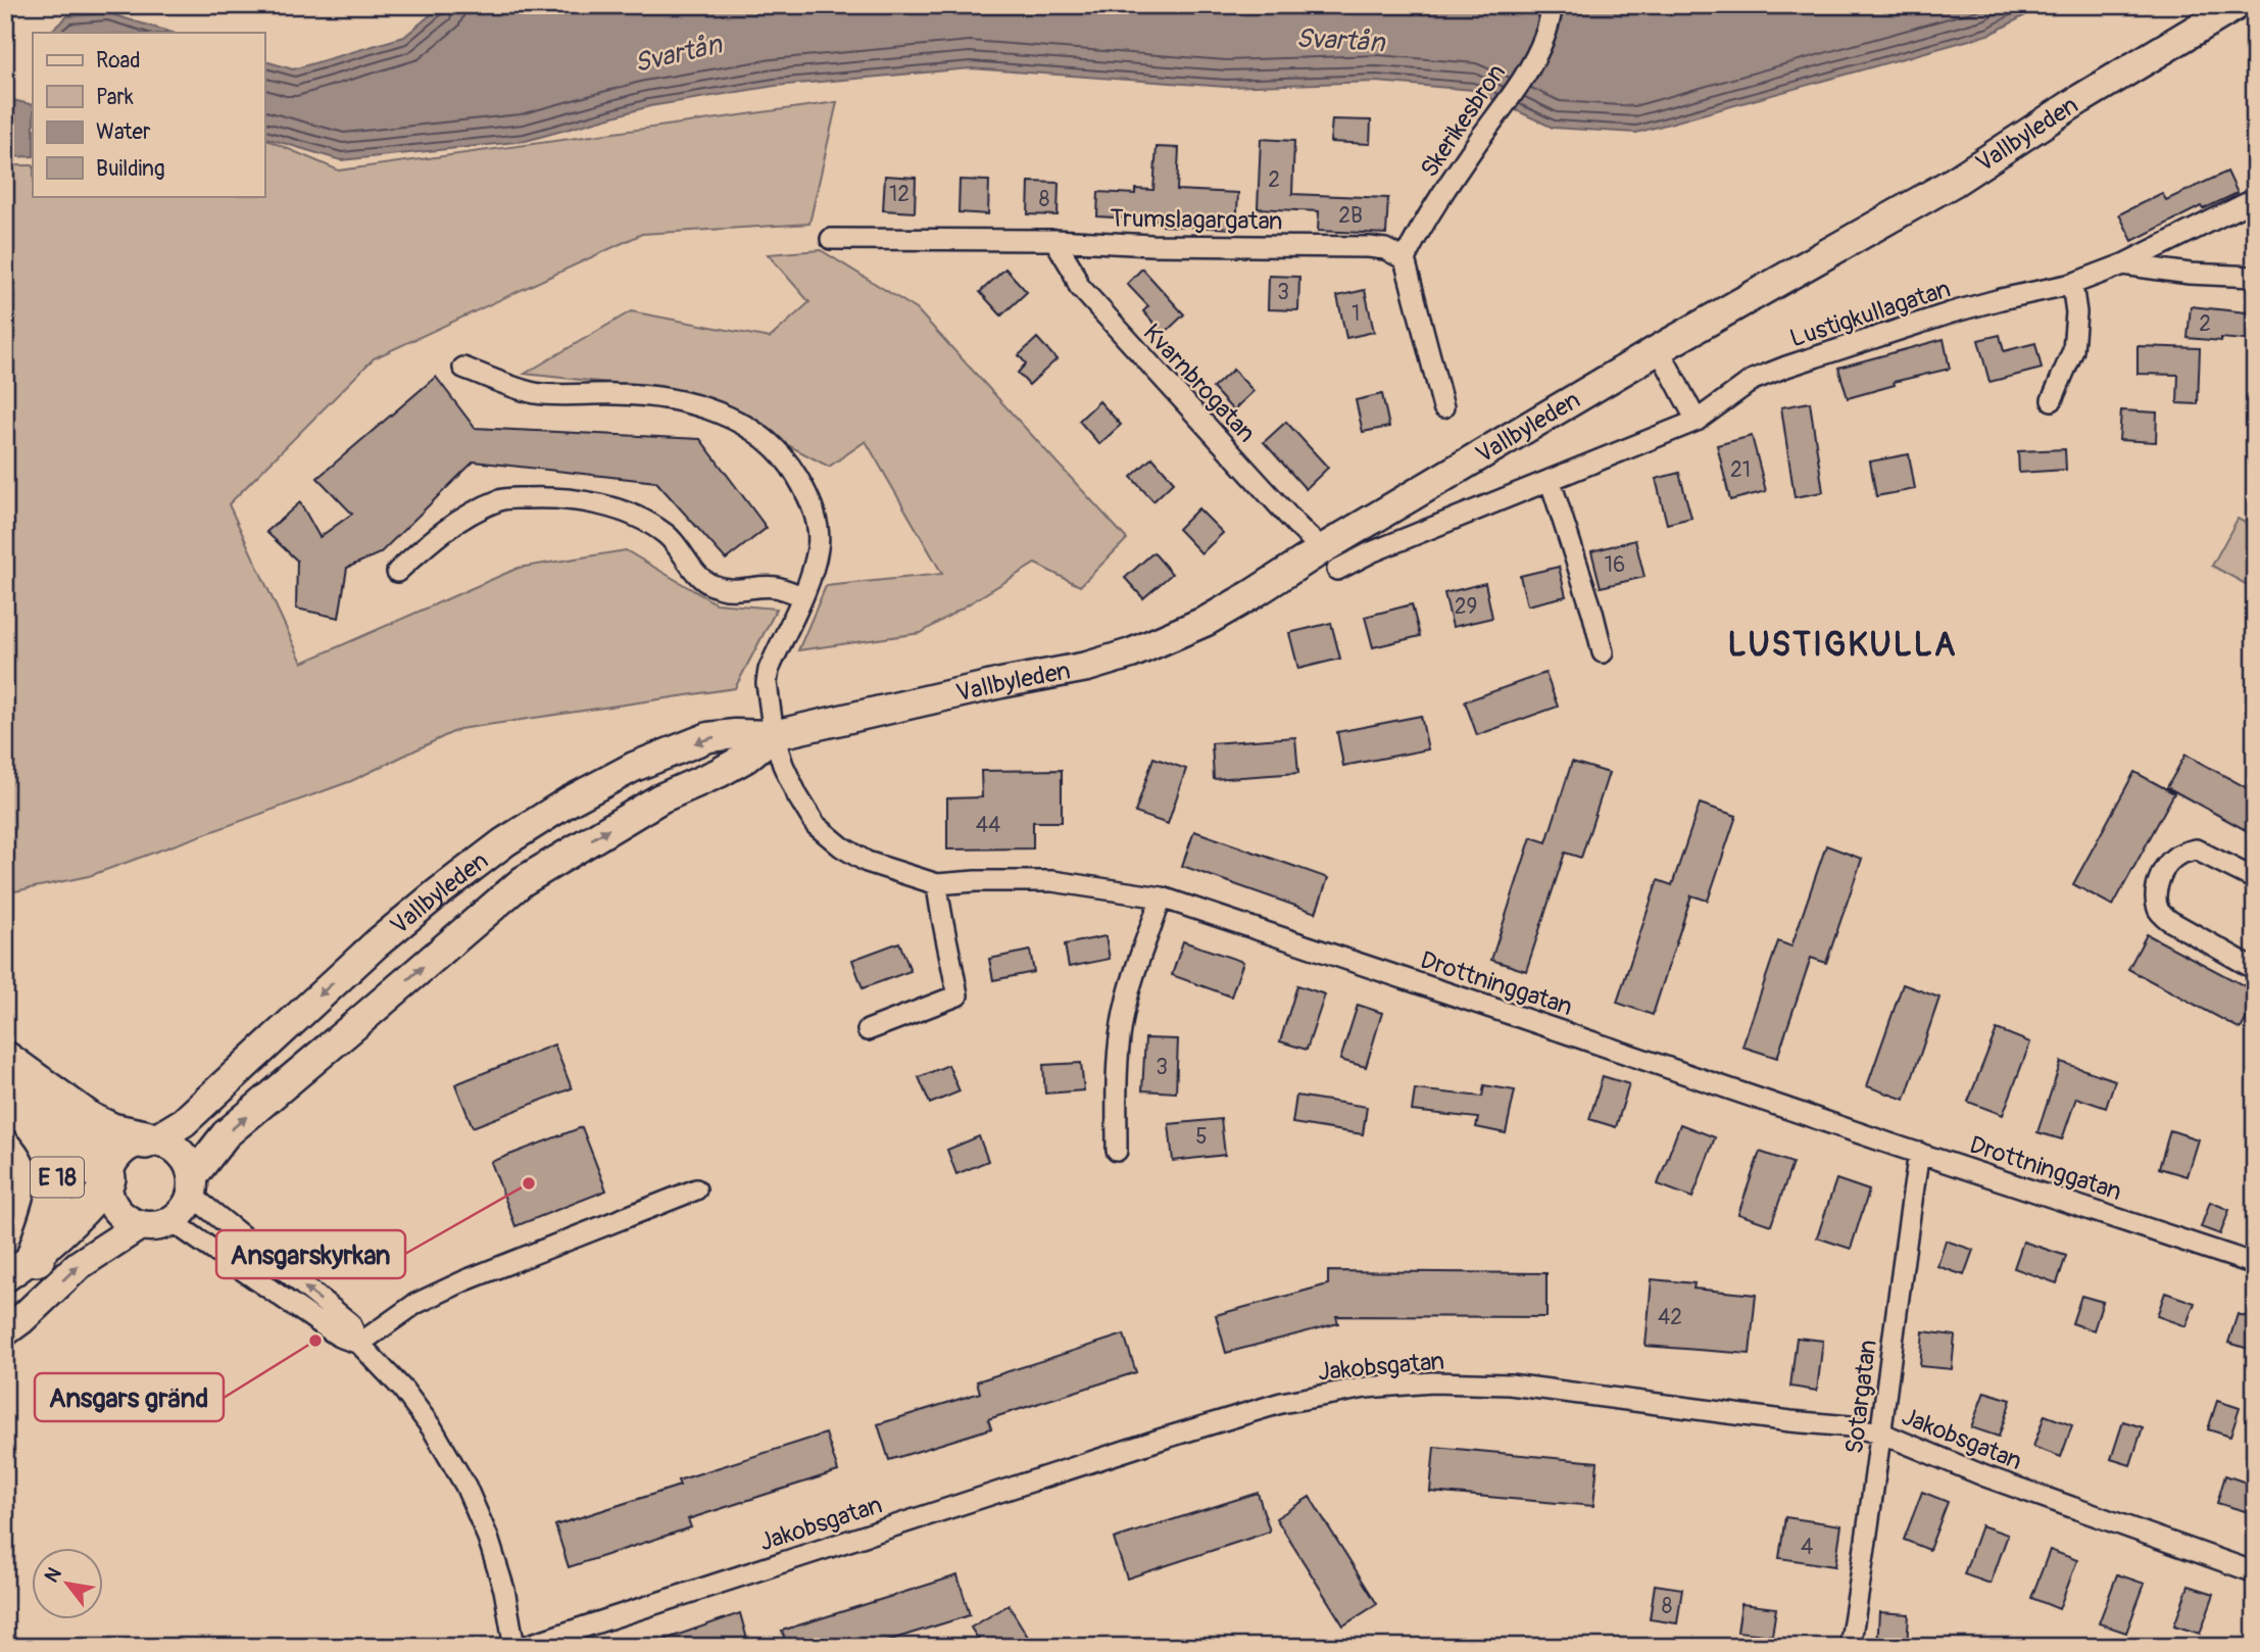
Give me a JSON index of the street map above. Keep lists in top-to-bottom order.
{
  "streets": {
    "highway": ["E 18"],
    "main road": ["Vallbyleden"],
    "street": [
      "Skerikesbron",
      "Trumslagargatan",
      "Lustigkullagatan",
      "Kvarnbrogatan",
      "Drottninggatan",
      "Jakobsgatan",
      "Sotargatan"
    ]
  },
  "crossings": [
    ["Skerikesbron", "Trumslagargatan"],
    ["Vallbyleden", "Lustigkullagatan"],
    ["Vallbyleden", "Kvarnbrogatan"],
    ["Vallbyleden", "Drottninggatan"],
    ["Vallbyleden", "E 18"],
    ["Trumslagargatan", "Kvarnbrogatan"],
    ["Lustigkullagatan", "Kvarnbrogatan"],
    ["Drottninggatan", "Sotargatan"],
    ["Jakobsgatan", "Sotargatan"]
  ],
  "districts": ["LUSTIGKULLA"],
  "water": ["Svartån"],
  "places": ["Ansgarskyrkan", "Ansgars gränd"],
  "house_numbers": [
    "2",
    "12",
    "8",
    "2B",
    "3",
    "1",
    "2",
    "21",
    "16",
    "29",
    "44",
    "3",
    "5",
    "42",
    "4",
    "8"
  ],
  "legend": [
    "Road",
    "Park",
    "Water",
    "Building"
  ],
  "north": "top left"
}
